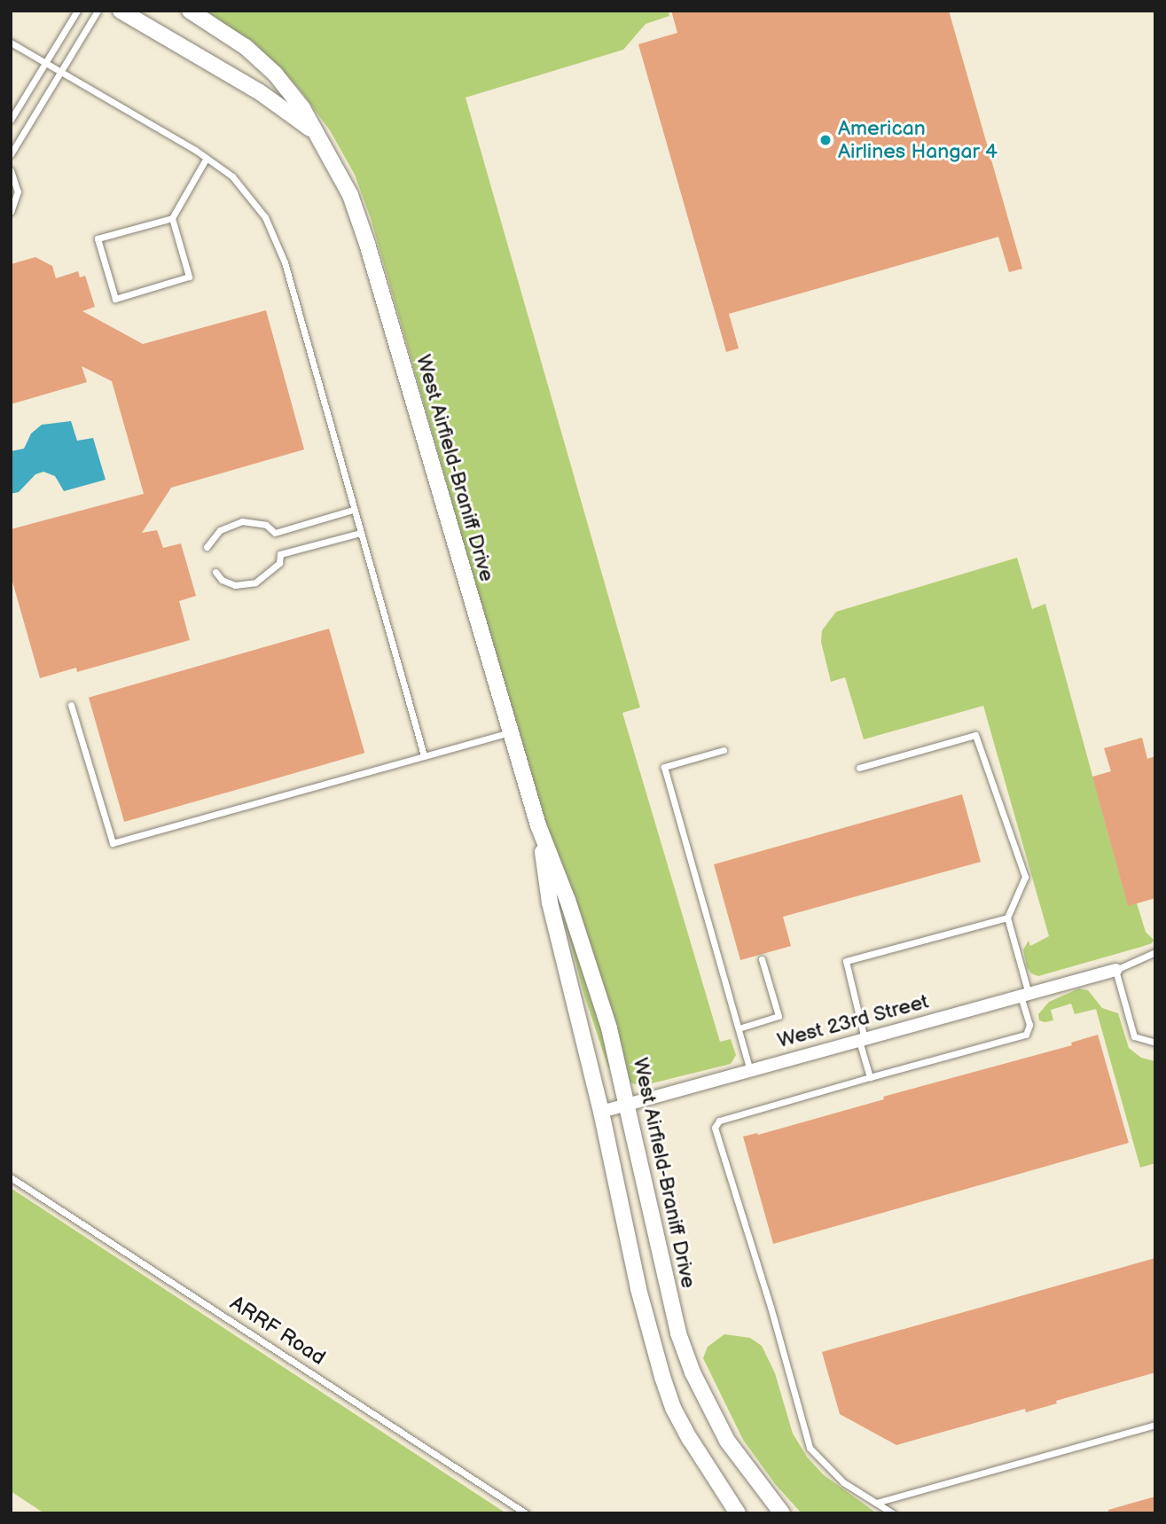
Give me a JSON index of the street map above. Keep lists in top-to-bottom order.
{
  "streets": {
    "street": ["West Airfield-Braniff Drive", "West 23rd Street"],
    "lane": ["ARRF Road"]
  },
  "crossings": [
    ["West Airfield-Braniff Drive", "West 23rd Street"]
  ],
  "places": ["American Airlines Hangar 4"]
}
